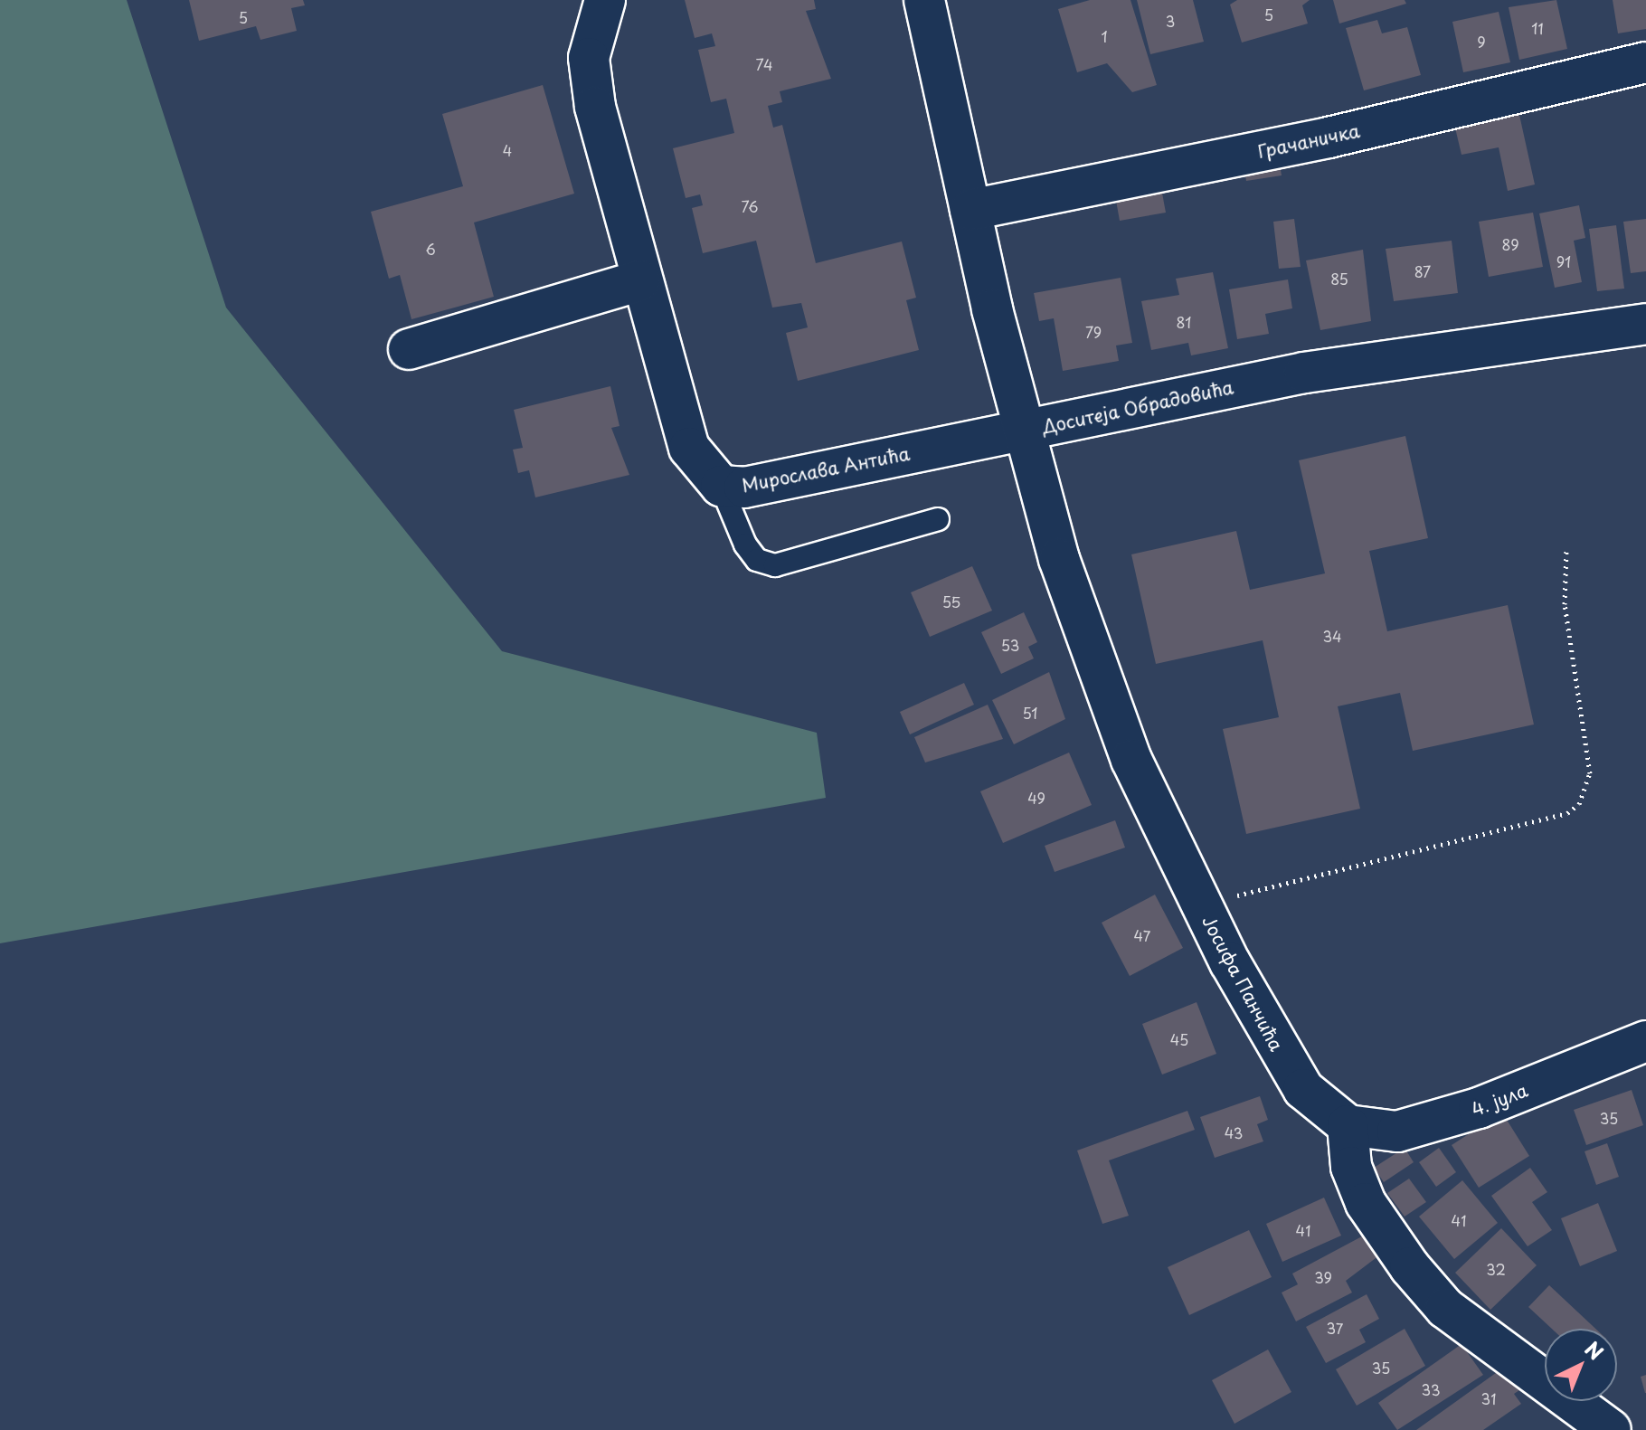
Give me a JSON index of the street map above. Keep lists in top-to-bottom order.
{
  "streets": {
    "street": [
      "Грачаничка",
      "Доситеја Обрадовића",
      "Мирослава Антића",
      "Јосифа Панчића",
      "4. јула"
    ]
  },
  "crossings": [
    ["Грачаничка", "Доситеја Обрадовића"],
    ["Доситеја Обрадовића", "Мирослава Антића"],
    ["Доситеја Обрадовића", "Јосифа Панчића"],
    ["Мирослава Антића", "Јосифа Панчића"],
    ["Јосифа Панчића", "4. јула"]
  ],
  "house_numbers": [
    "5",
    "5",
    "3",
    "11",
    "1",
    "9",
    "74",
    "4",
    "76",
    "89",
    "6",
    "91",
    "87",
    "85",
    "81",
    "79",
    "55",
    "34",
    "53",
    "51",
    "49",
    "47",
    "45",
    "35",
    "43",
    "41",
    "41",
    "32",
    "39",
    "37",
    "35",
    "33",
    "31"
  ],
  "north": "top right"
}
